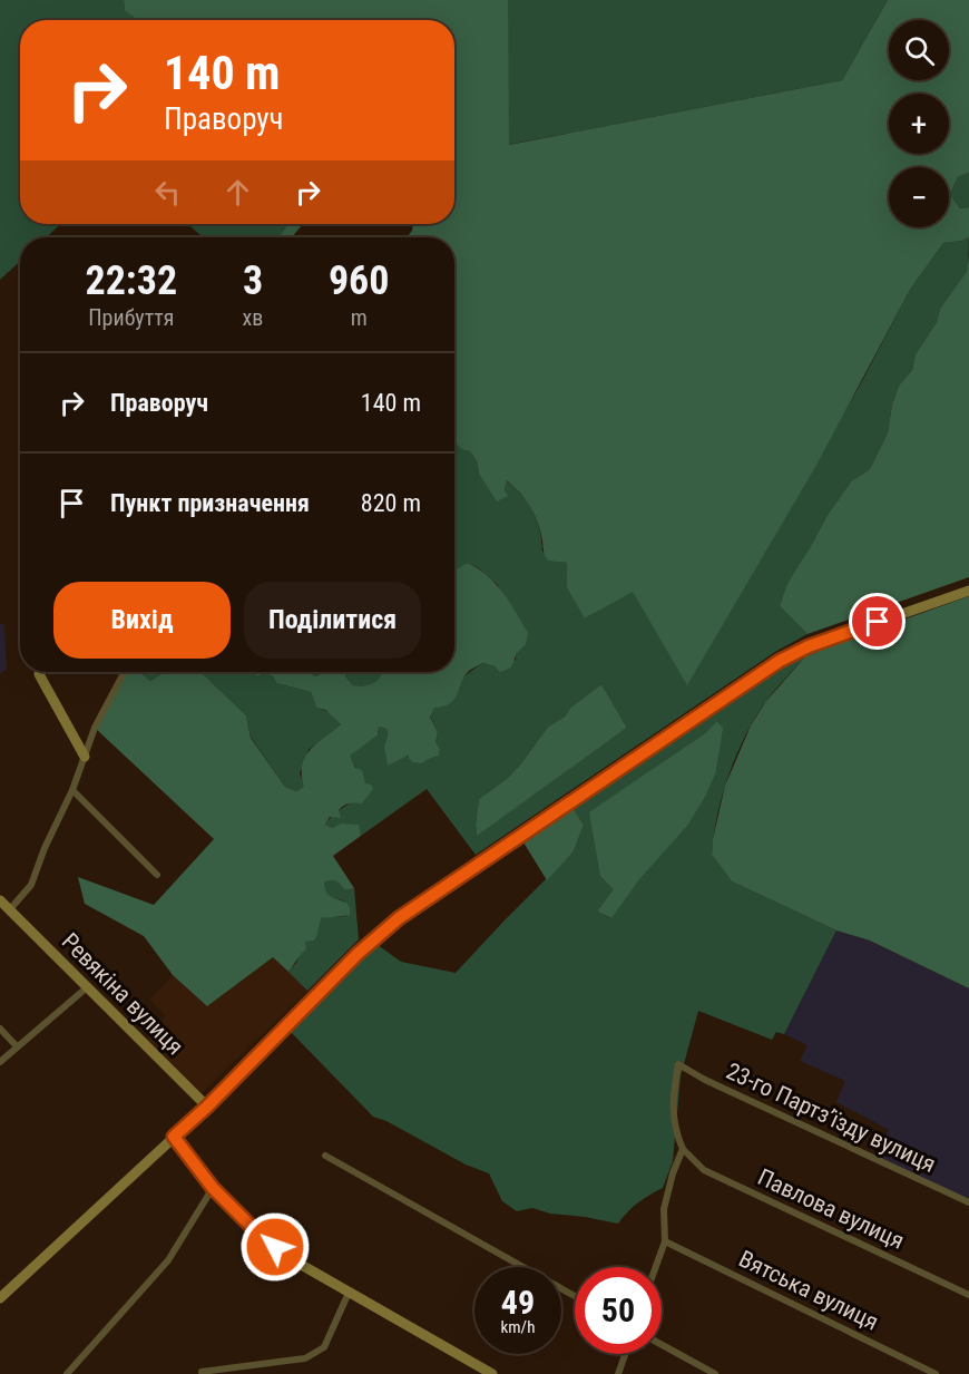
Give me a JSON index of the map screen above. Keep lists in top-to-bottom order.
{
  "streets": {
    "main road": ["Ревякіна вулиця"],
    "street": ["23-го Партз’їзду вулиця", "Павлова вулиця", "Вятська вулиця"]
  },
  "crossings": [
    ["23-го Партз’їзду вулиця", "Павлова вулиця"]
  ],
  "page": {
    "map_buttons": ["+", "−"],
    "turn": ["140 m", "Праворуч"],
    "eta": [
      "22:32",
      "Прибуття",
      "3",
      "хв",
      "960",
      "m"
    ],
    "list": [
      {
        "name": "Праворуч",
        "value": "140 m"
      },
      {
        "name": "Пункт призначення",
        "value": "820 m"
      }
    ],
    "buttons": ["Вихід", "Поділитися"],
    "speed": "49 km/h",
    "limit": "50"
  }
}
